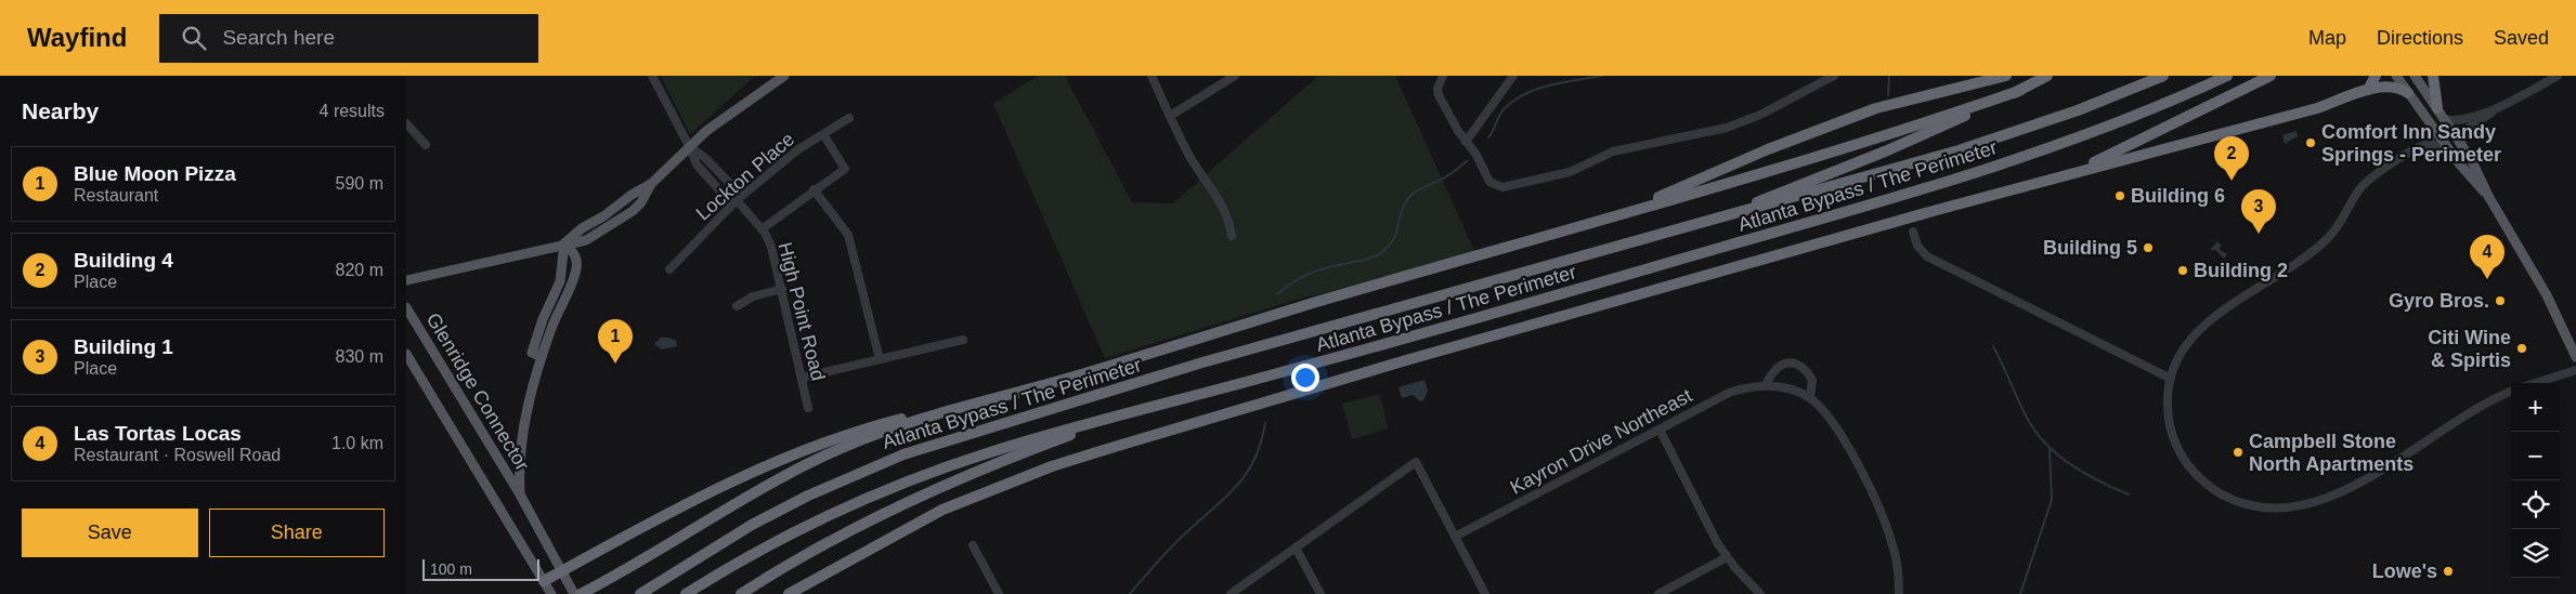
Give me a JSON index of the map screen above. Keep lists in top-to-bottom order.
{
  "streets": {
    "highway": ["Atlanta Bypass / The Perimeter"],
    "main road": ["Glenridge Connector"],
    "street": ["Lockton Place", "High Point Road", "Kayron Drive Northeast"]
  },
  "crossings": [
    ["Lockton Place", "High Point Road"]
  ],
  "places": [
    "Comfort Inn Sandy Springs - Perimeter",
    "Building 6",
    "Building 5",
    "Building 2",
    "Gyro Bros.",
    "Citi Wine & Spirtis",
    "Campbell Stone North Apartments",
    "Lowe's"
  ],
  "scale_bar": "100 m",
  "page": {
    "header": "Wayfind",
    "search": "Search here",
    "nav": ["Map", "Directions", "Saved"],
    "heading": ["Nearby", "4 results"],
    "pins": [
      "2",
      "3",
      "4",
      "1"
    ],
    "list": [
      {
        "mark": "1",
        "name": "Blue Moon Pizza",
        "note": "Restaurant",
        "value": "590 m"
      },
      {
        "mark": "2",
        "name": "Building 4",
        "note": "Place",
        "value": "820 m"
      },
      {
        "mark": "3",
        "name": "Building 1",
        "note": "Place",
        "value": "830 m"
      },
      {
        "mark": "4",
        "name": "Las Tortas Locas",
        "note": "Restaurant · Roswell Road",
        "value": "1.0 km"
      }
    ],
    "map_buttons": ["+", "−"],
    "buttons": ["Save", "Share"],
    "scale": "100 m"
  }
}
